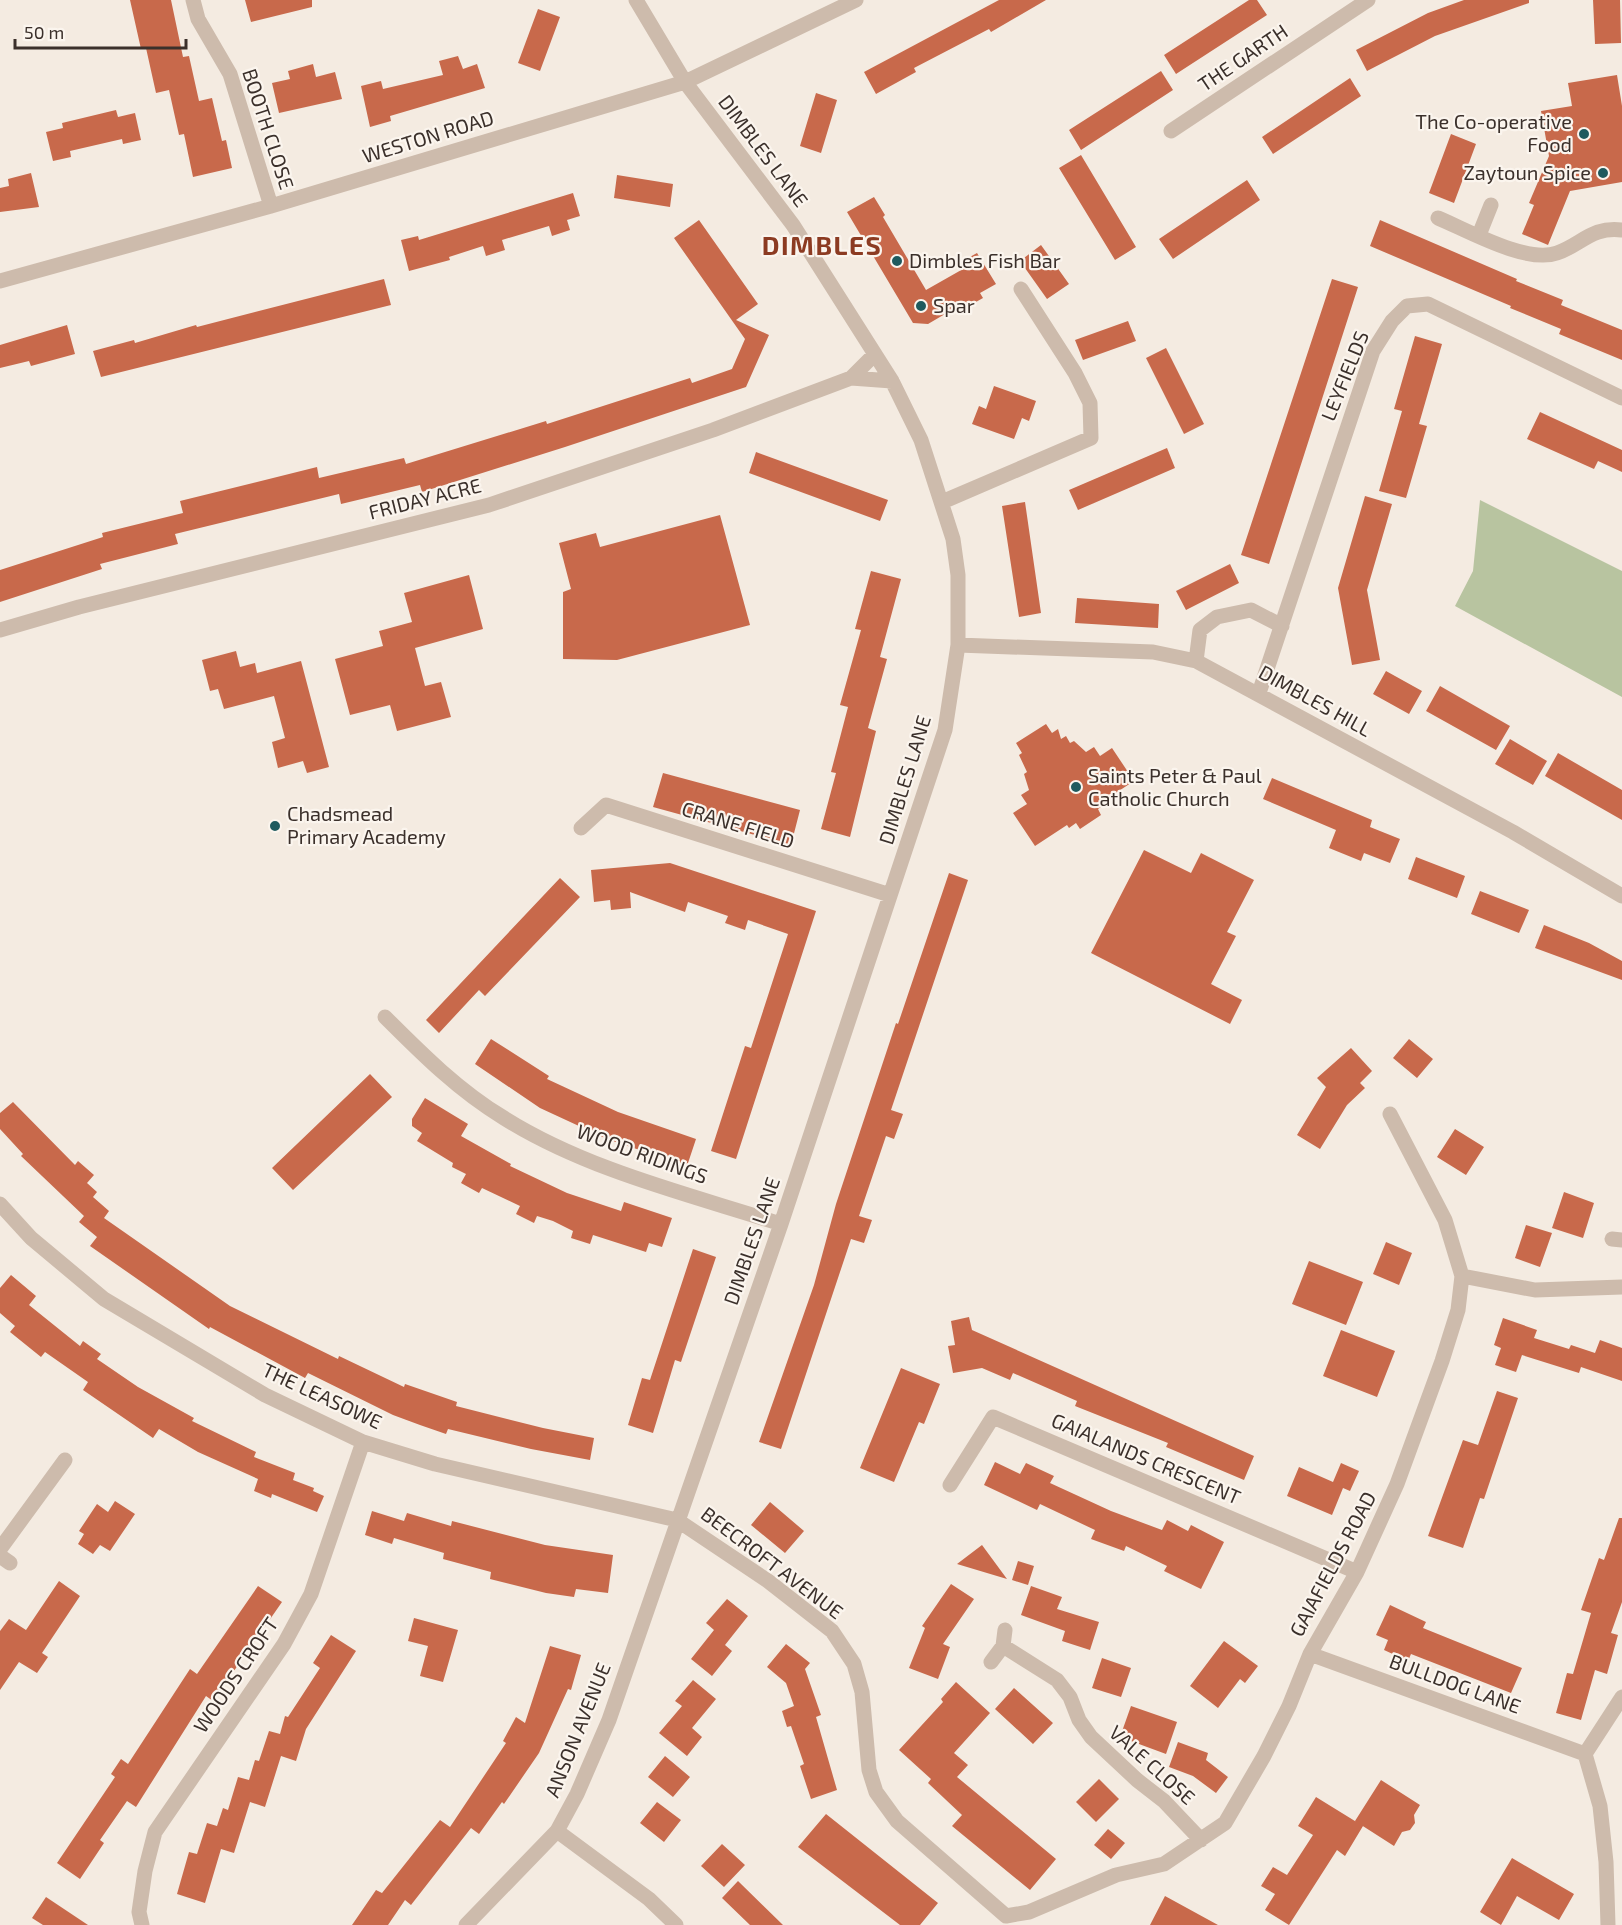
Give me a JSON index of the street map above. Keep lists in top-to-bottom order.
{
  "streets": {
    "street": [
      "THE GARTH",
      "BOOTH CLOSE",
      "WESTON ROAD",
      "DIMBLES LANE",
      "LEYFIELDS",
      "FRIDAY ACRE",
      "DIMBLES HILL",
      "CRANE FIELD",
      "WOOD RIDINGS",
      "THE LEASOWE",
      "GAIALANDS CRESCENT",
      "BEECROFT AVENUE",
      "GAIAFIELDS ROAD",
      "WOODS CROFT",
      "BULLDOG LANE",
      "ANSON AVENUE",
      "VALE CLOSE"
    ]
  },
  "crossings": [
    ["BOOTH CLOSE", "WESTON ROAD"],
    ["WESTON ROAD", "DIMBLES LANE"],
    ["DIMBLES LANE", "FRIDAY ACRE"],
    ["DIMBLES LANE", "DIMBLES HILL"],
    ["DIMBLES LANE", "CRANE FIELD"],
    ["DIMBLES LANE", "WOOD RIDINGS"],
    ["DIMBLES LANE", "THE LEASOWE"],
    ["DIMBLES LANE", "BEECROFT AVENUE"],
    ["DIMBLES LANE", "ANSON AVENUE"],
    ["LEYFIELDS", "DIMBLES HILL"],
    ["THE LEASOWE", "BEECROFT AVENUE"],
    ["THE LEASOWE", "WOODS CROFT"],
    ["THE LEASOWE", "ANSON AVENUE"],
    ["GAIALANDS CRESCENT", "GAIAFIELDS ROAD"],
    ["BEECROFT AVENUE", "GAIAFIELDS ROAD"],
    ["BEECROFT AVENUE", "ANSON AVENUE"],
    ["GAIAFIELDS ROAD", "BULLDOG LANE"],
    ["GAIAFIELDS ROAD", "VALE CLOSE"]
  ],
  "districts": ["DIMBLES"],
  "places": [
    "The Co-operative Food",
    "Zaytoun Spice",
    "Dimbles Fish Bar",
    "Spar",
    "Saints Peter & Paul Catholic Church",
    "Chadsmead Primary Academy"
  ],
  "scale_bar": "50 m"
}
